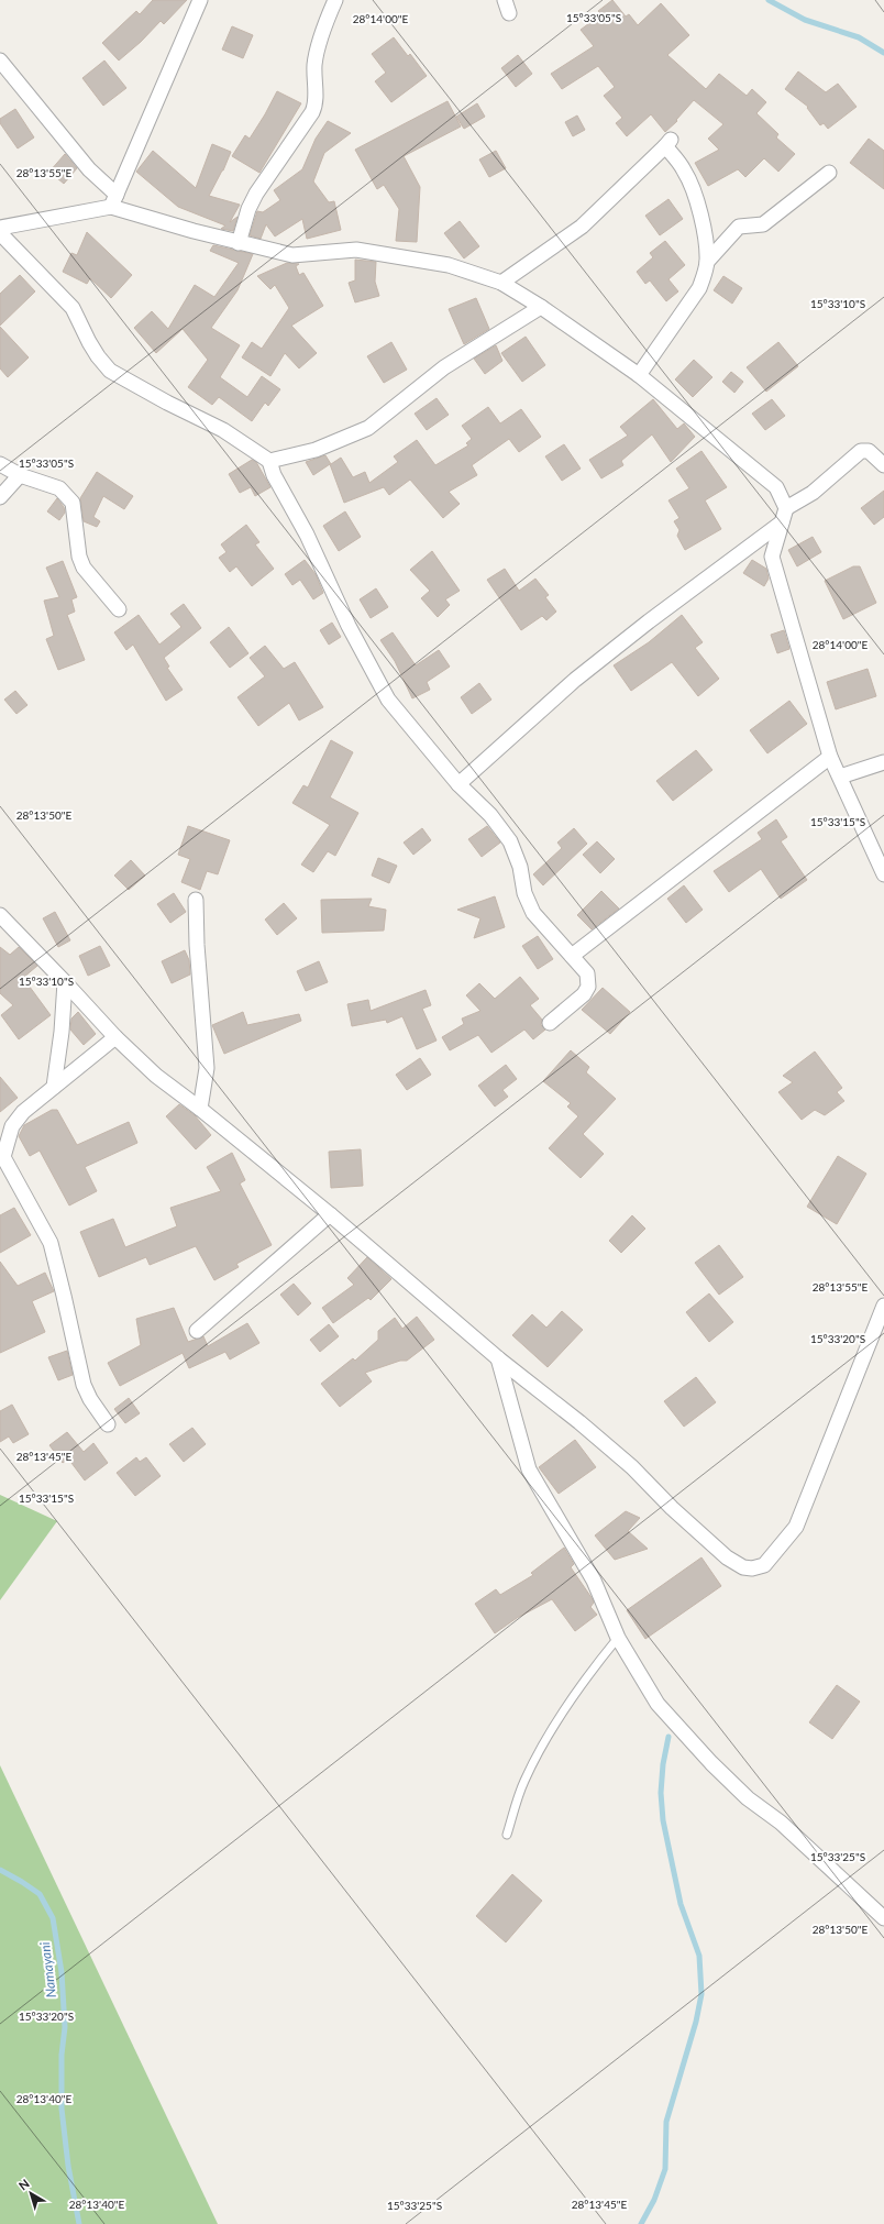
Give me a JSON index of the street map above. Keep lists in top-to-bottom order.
{
  "water": ["Namayani"],
  "north": "top left",
  "coordinates": [
    "15°33'05\"S",
    "28°14'00\"E",
    "28°13'55\"E",
    "15°33'10\"S",
    "28°13'50\"E",
    "15°33'15\"S",
    "15°33'20\"S",
    "28°13'45\"E",
    "15°33'25\"S",
    "28°13'40\"E"
  ]
}
